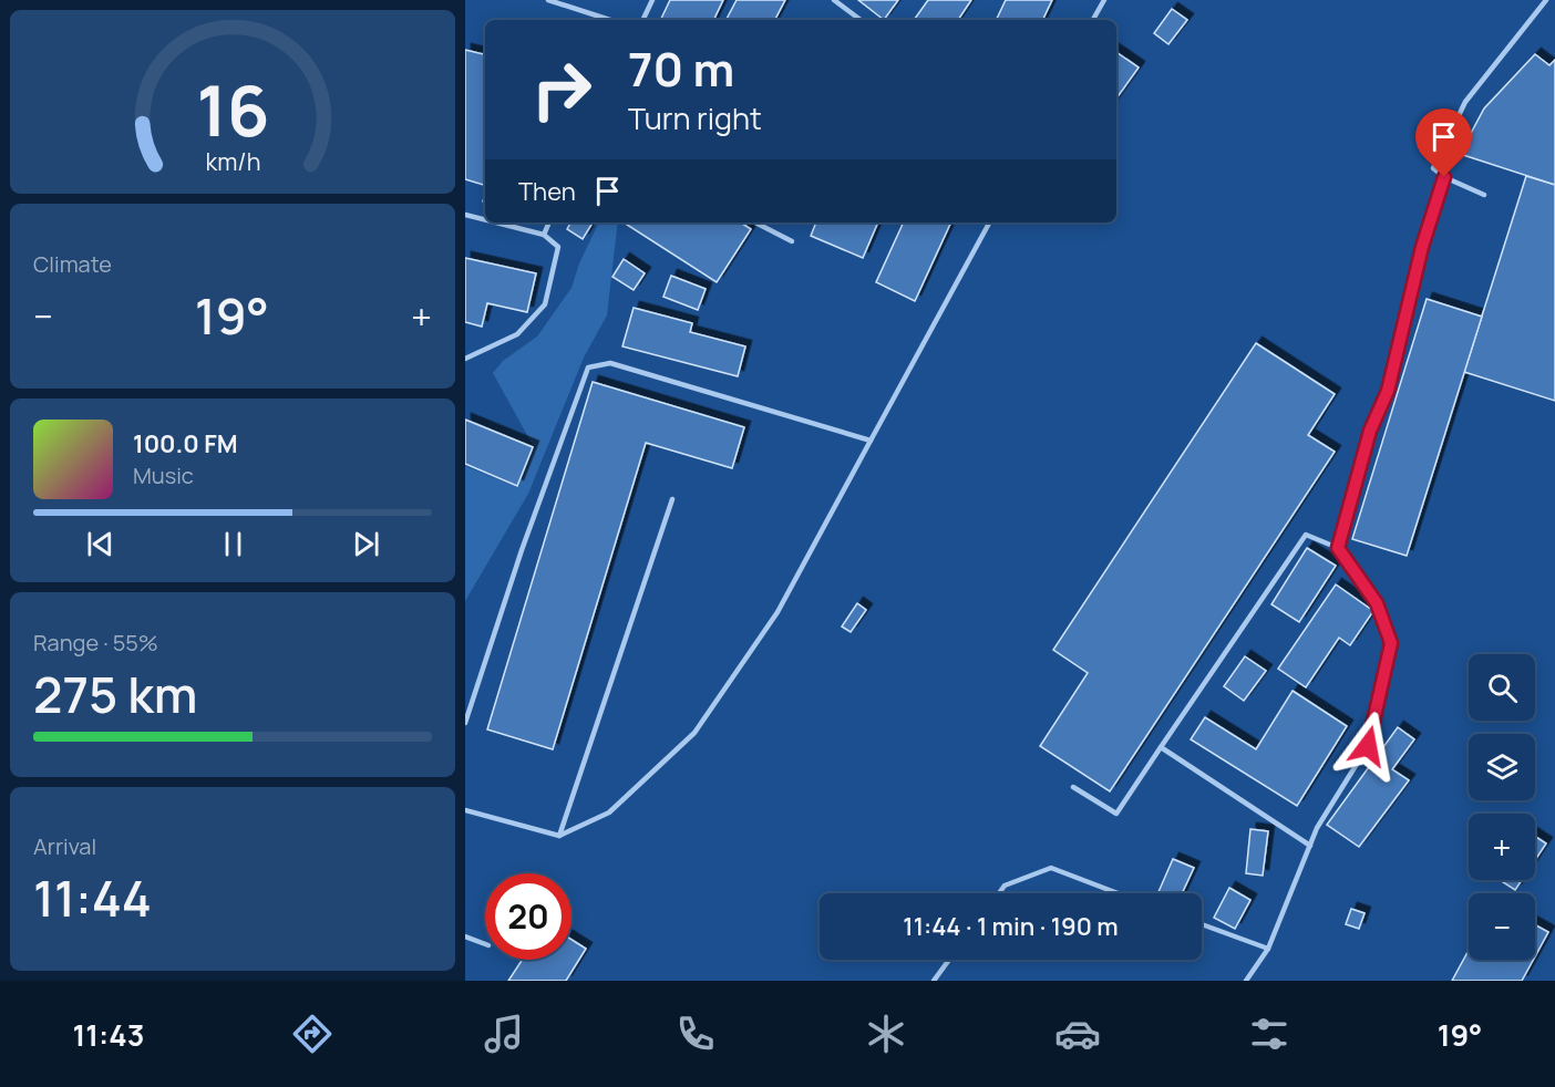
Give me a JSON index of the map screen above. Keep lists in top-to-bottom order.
{
  "page": {
    "turn": ["70 m", "Turn right"],
    "then": "Then",
    "tile": [
      "Climate",
      ["Range · 55%", "275 km"],
      ["Arrival", "11:44"]
    ],
    "heat": ["−", "19°", "+"],
    "song": ["100.0 FM", "Music"],
    "map_buttons": ["+", "−"],
    "limit": "20",
    "trip": "11:44 · 1 min · 190 m",
    "tabs": ["11:43", "19°"],
    "gauge": ["16", "km/h"]
  }
}
